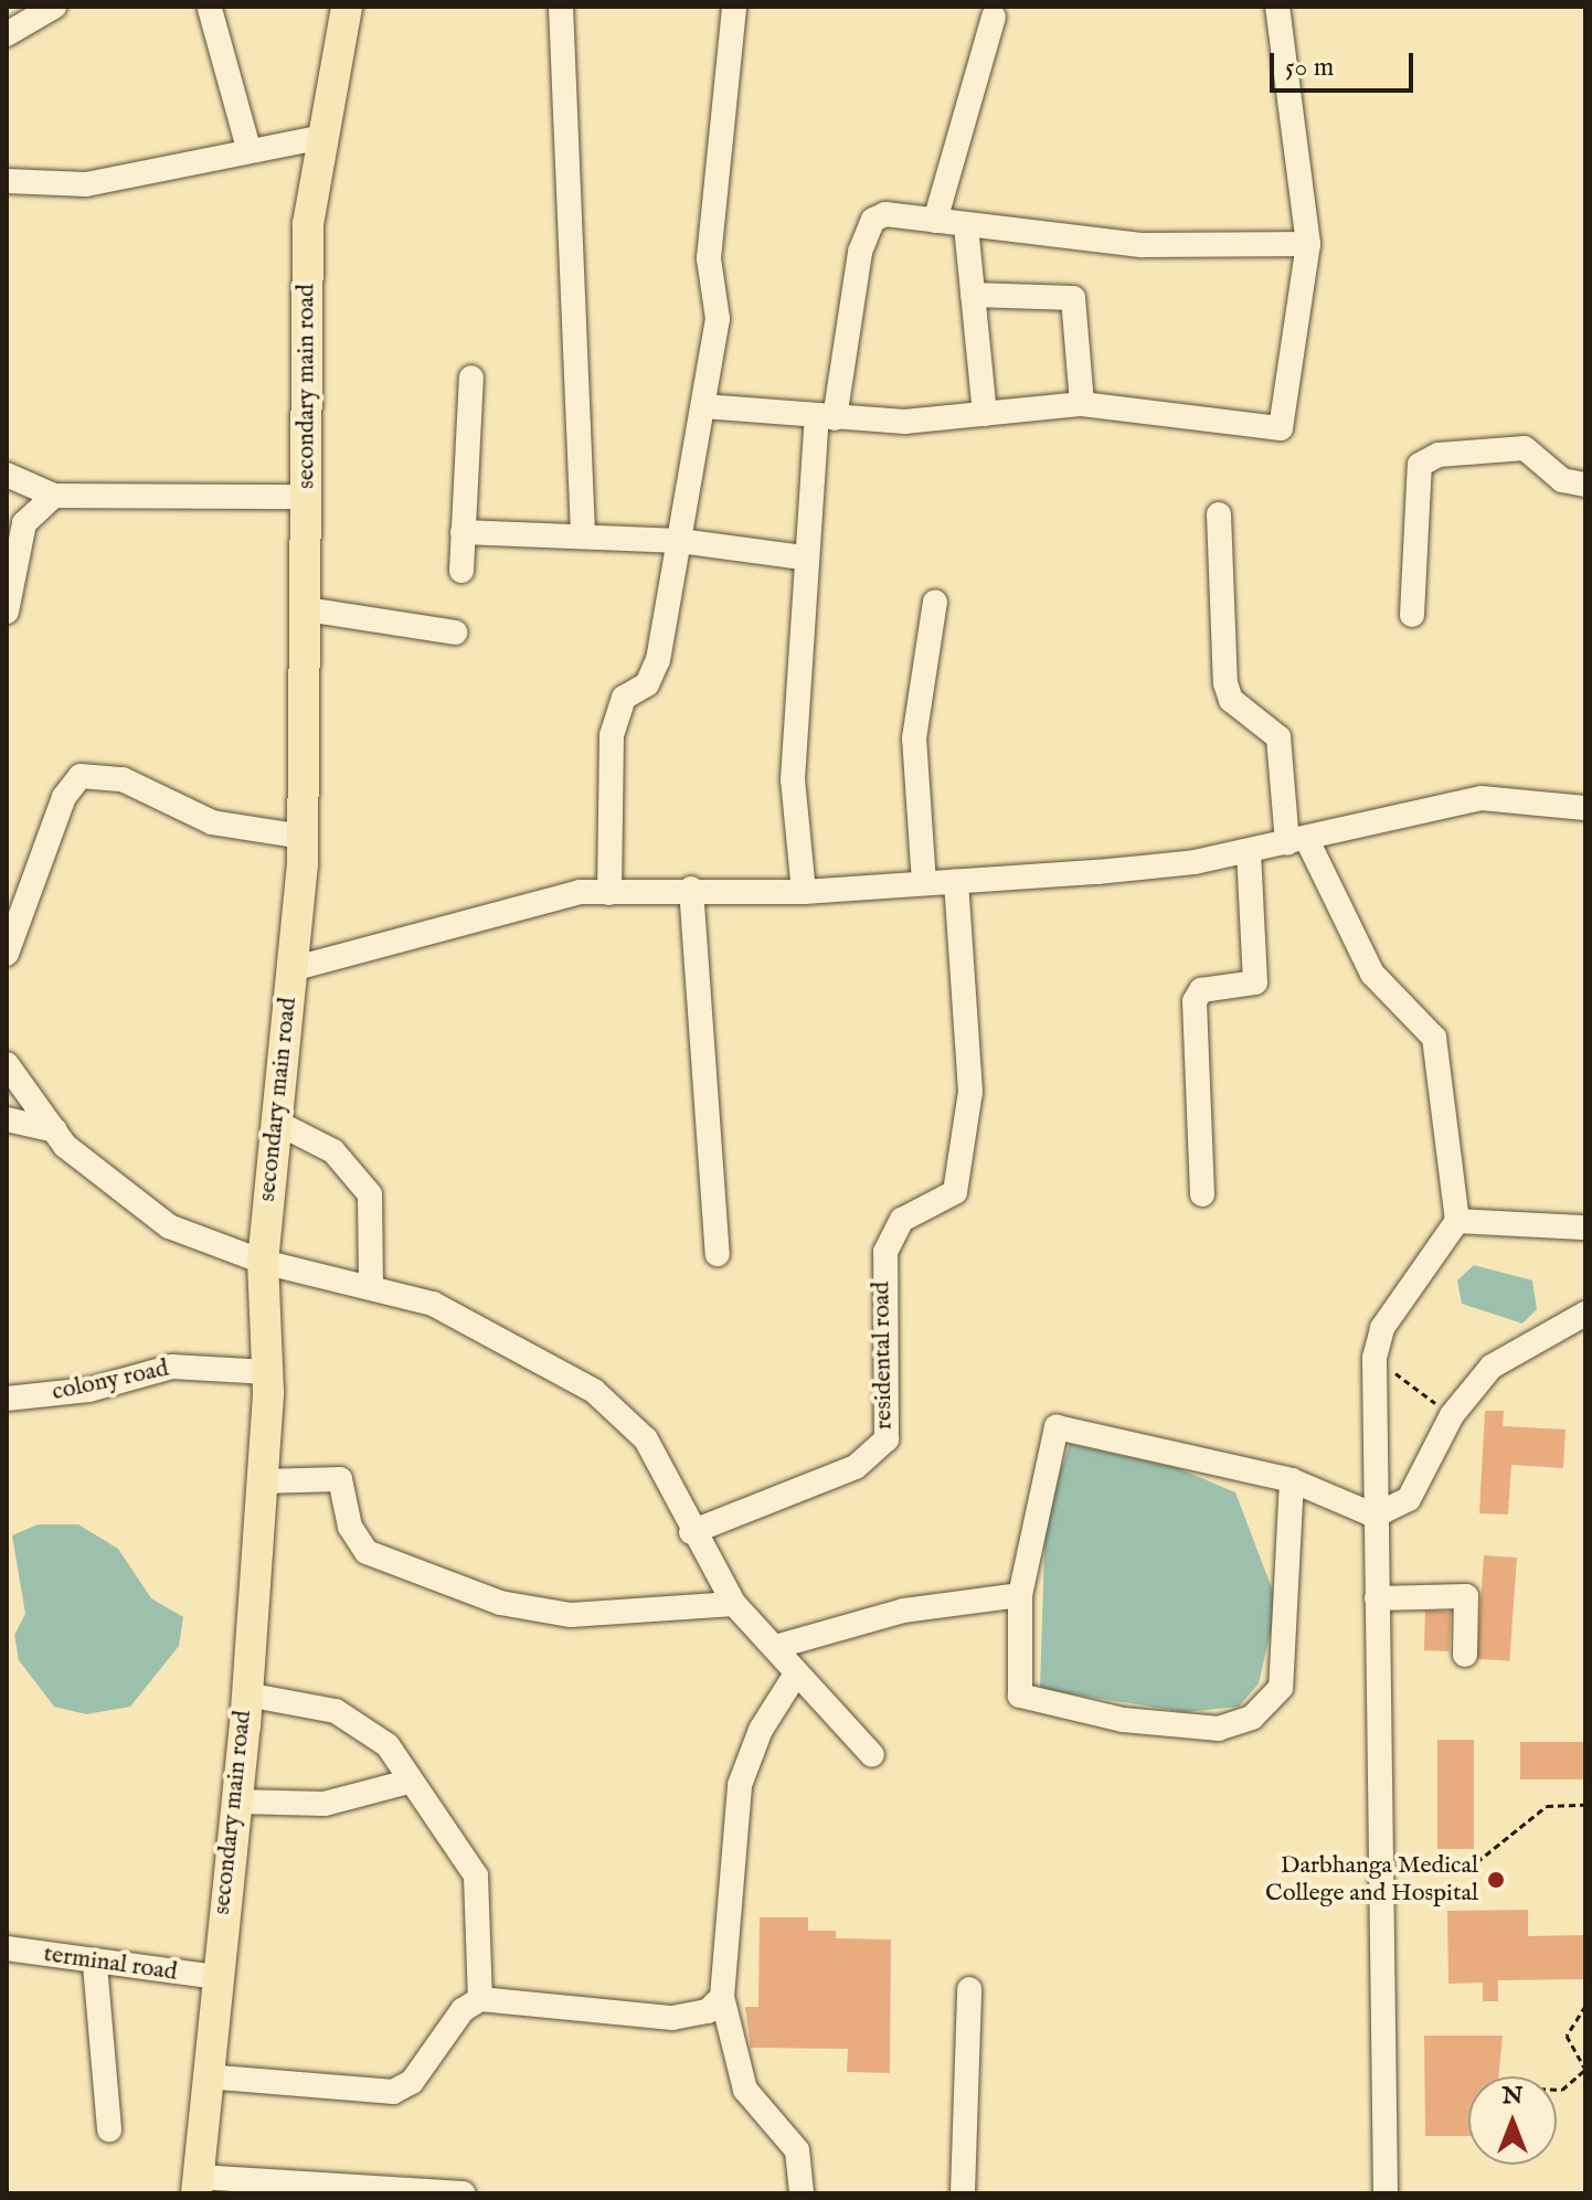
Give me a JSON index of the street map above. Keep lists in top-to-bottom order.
{
  "streets": {
    "main road": ["secondary main road"],
    "street": ["residental road", "colony road", "terminal road"]
  },
  "crossings": [
    ["secondary main road", "colony road"],
    ["secondary main road", "terminal road"]
  ],
  "places": ["Darbhanga Medical College and Hospital"],
  "scale_bar": "50 m",
  "north": "top"
}
